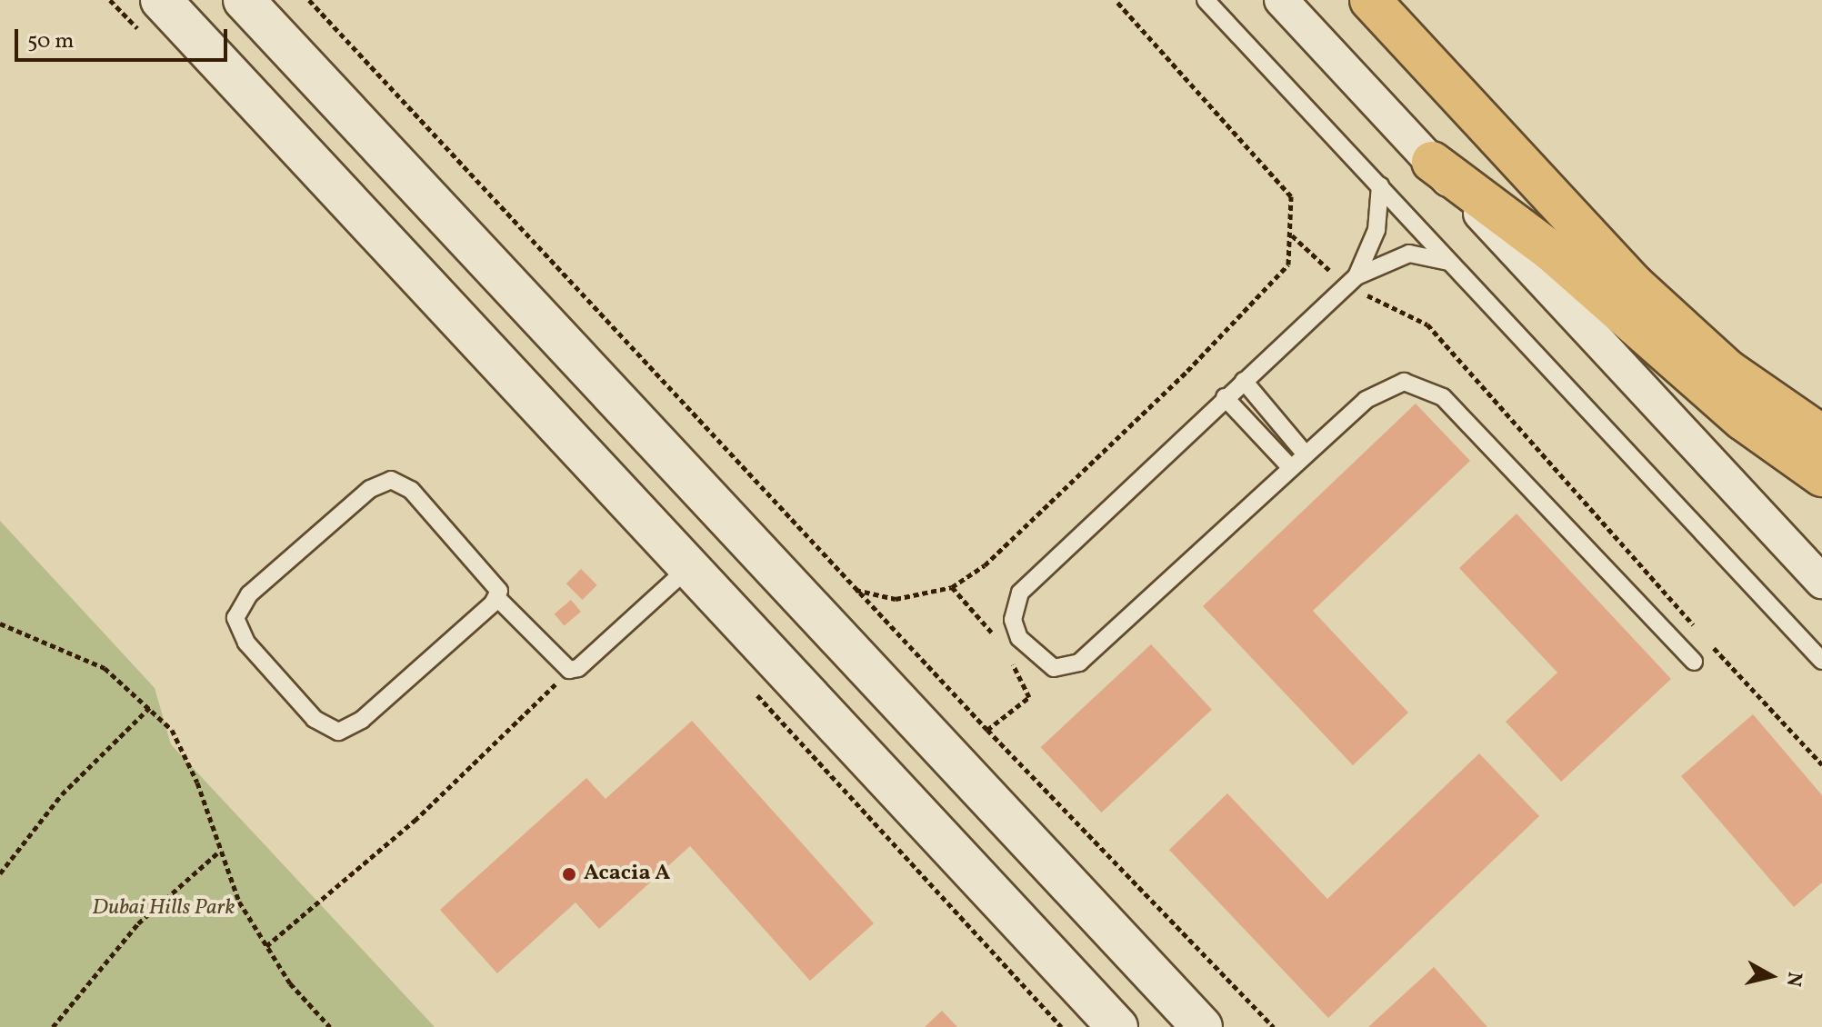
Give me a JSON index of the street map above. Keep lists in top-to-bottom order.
{
  "parks": ["Dubai Hills Park"],
  "places": ["Acacia A"],
  "scale_bar": "50 m",
  "north": "right"
}
